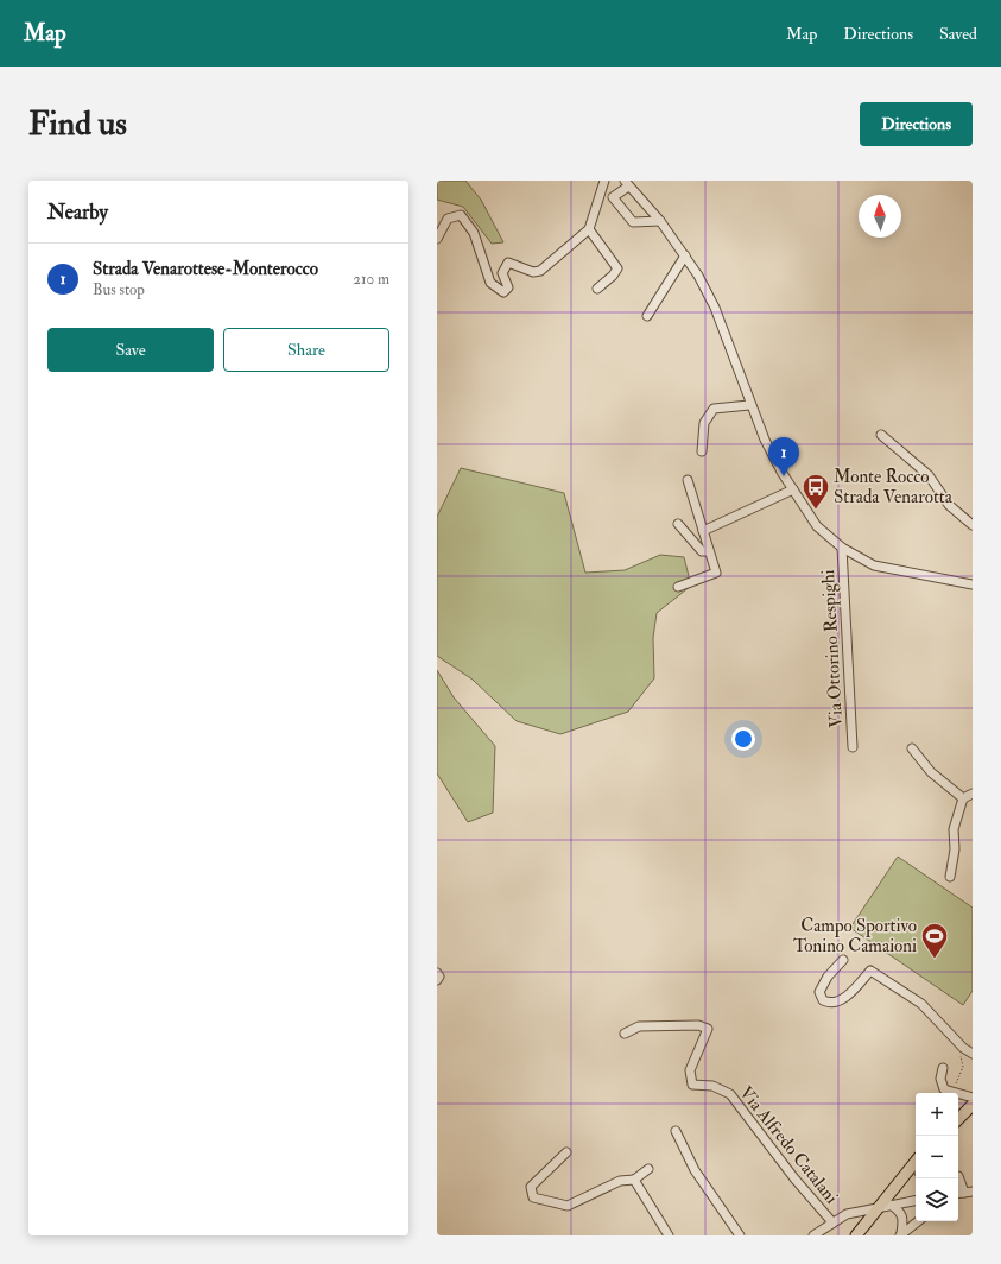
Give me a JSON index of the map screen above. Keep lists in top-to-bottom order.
{
  "streets": {
    "street": ["Via Ottorino Respighi", "Via Alfredo Catalani"]
  },
  "places": {
    "bus stop": ["Monte Rocco Strada Venarotta"],
    "sports": ["Campo Sportivo Tonino Camaioni"]
  },
  "north": "top",
  "page": {
    "header": "Map",
    "nav": ["Map", "Directions", "Saved"],
    "buttons": [
      "Directions",
      ["Save", "Share"]
    ],
    "title": "Find us",
    "heading": "Nearby",
    "list": [
      {
        "mark": "1",
        "name": "Strada Venarottese-Monterocco",
        "note": "Bus stop",
        "value": "210 m"
      }
    ],
    "pins": "1",
    "map_buttons": ["+", "−"]
  }
}
